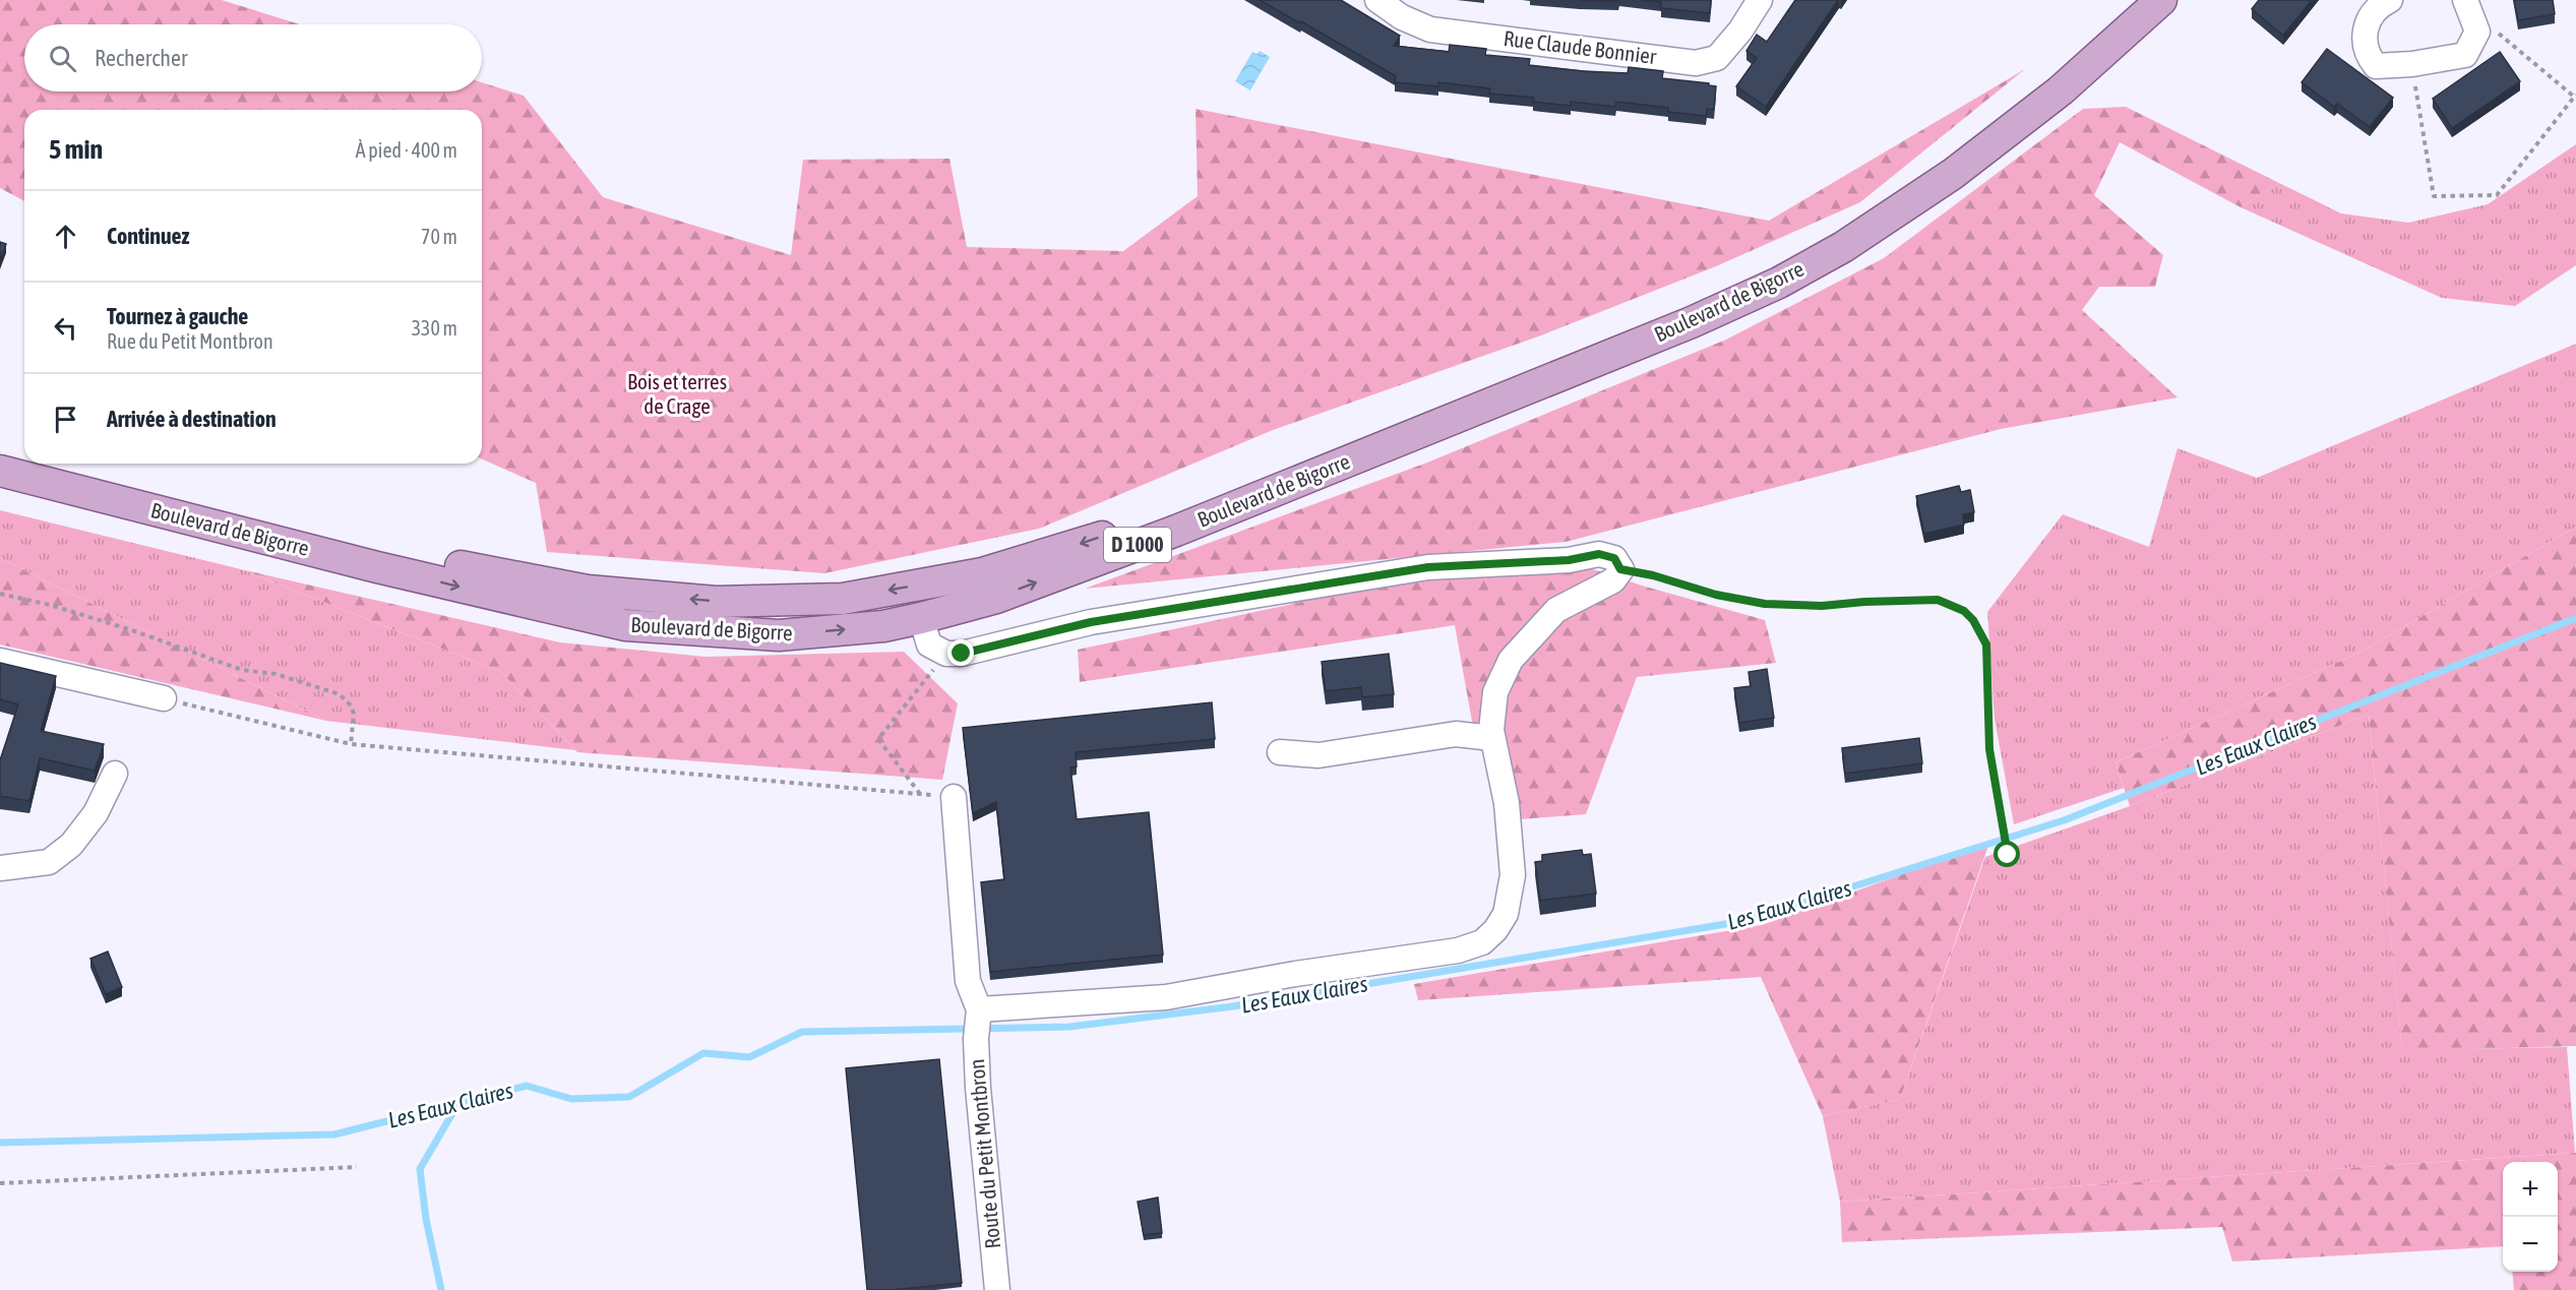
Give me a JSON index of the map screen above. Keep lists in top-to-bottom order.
{
  "streets": {
    "main road": ["Boulevard de Bigorre", "D 1000"],
    "street": ["Rue Claude Bonnier", "Route du Petit Montbron"]
  },
  "water": ["Les Eaux Claires"],
  "parks": ["Bois et terres de Crage"],
  "page": {
    "search": "Rechercher",
    "heading": ["5 min", "À pied · 400 m"],
    "list": [
      ["Continuez", "70 m"],
      ["Tournez à gauche", "Rue du Petit Montbron", "330 m"],
      "Arrivée à destination"
    ],
    "map_buttons": ["+", "−"]
  }
}
